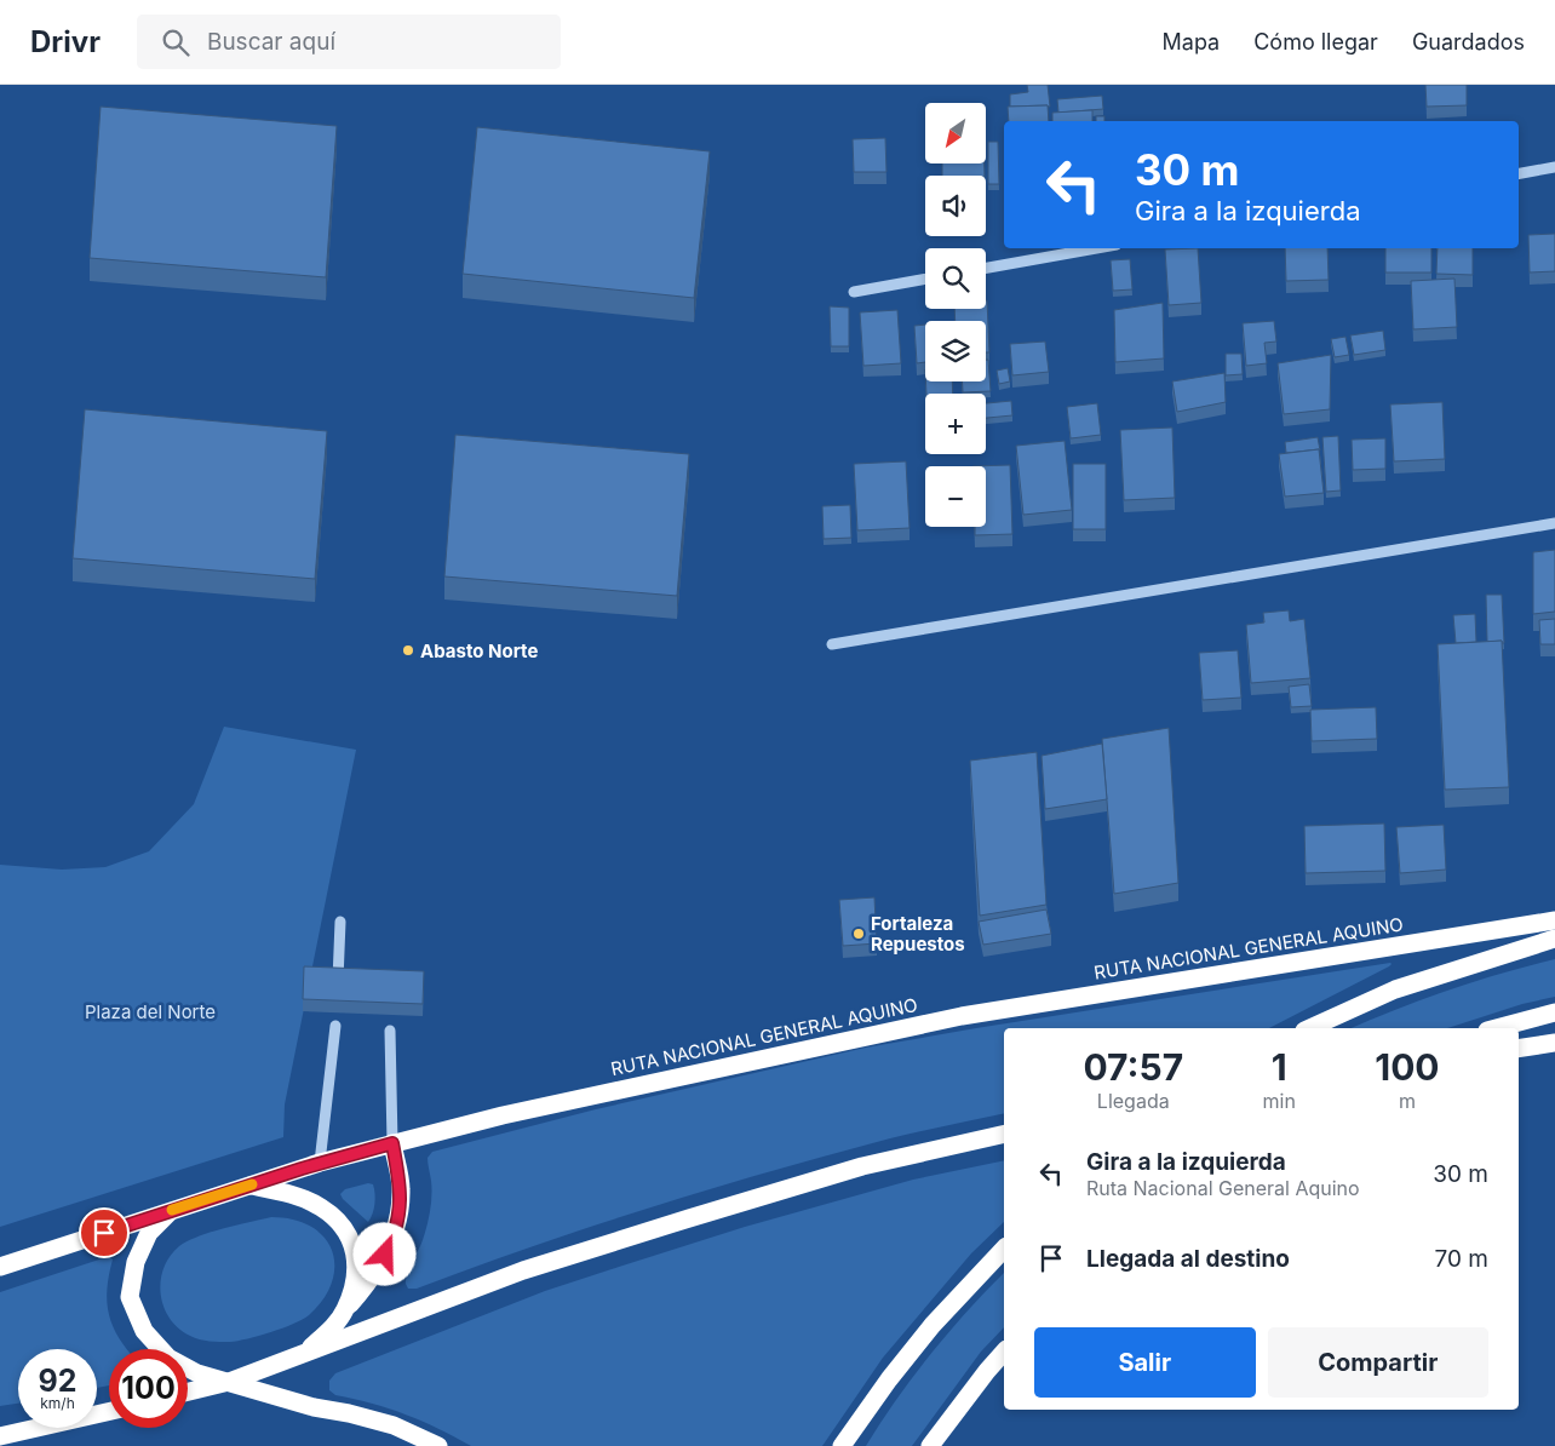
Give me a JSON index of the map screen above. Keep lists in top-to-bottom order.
{
  "streets": {
    "highway": ["RUTA NACIONAL GENERAL AQUINO"]
  },
  "parks": ["Plaza del Norte"],
  "places": ["Abasto Norte", "Fortaleza Repuestos"],
  "north": "bottom left",
  "page": {
    "header": "Drivr",
    "search": "Buscar aquí",
    "nav": ["Mapa", "Cómo llegar", "Guardados"],
    "map_buttons": ["+", "−"],
    "turn": ["30 m", "Gira a la izquierda"],
    "eta": [
      "07:57",
      "Llegada",
      "1",
      "min",
      "100",
      "m"
    ],
    "list": [
      {
        "name": "Gira a la izquierda",
        "note": "Ruta Nacional General Aquino",
        "value": "30 m"
      },
      {
        "name": "Llegada al destino",
        "value": "70 m"
      }
    ],
    "buttons": ["Salir", "Compartir"],
    "speed": "92 km/h",
    "limit": "100"
  }
}
